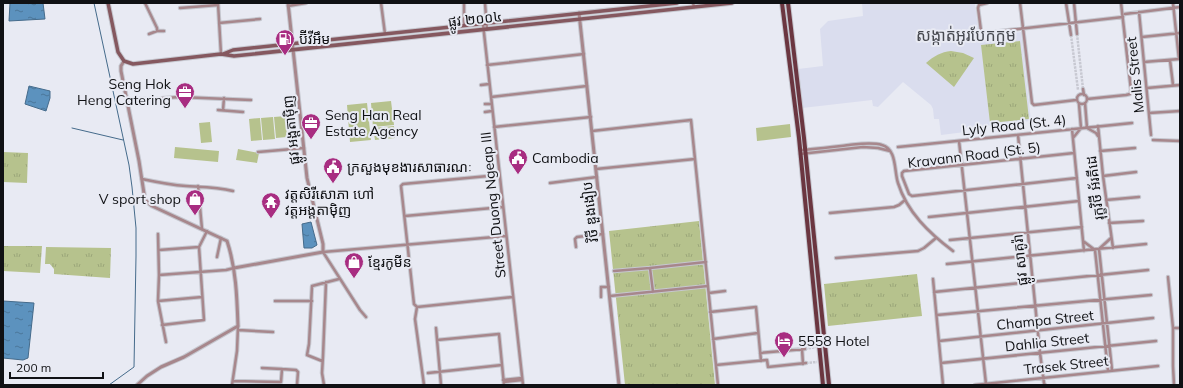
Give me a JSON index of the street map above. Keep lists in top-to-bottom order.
{
  "streets": {
    "main road": ["ផ្លូវ ២០០៤"],
    "street": [
      "Malis Street",
      "Lyly Road (St. 4)",
      "ផ្លូវ អង្តតាម៉ិញ",
      "Kravann Road (St. 5)",
      "រុក្ខវិថី អ័រគីដេ",
      "Street Duong Ngeap III",
      "វិថី ឌួងងៀប",
      "ផ្លូវ សាគូរ៉ា",
      "Champa Street",
      "Dahlia Street",
      "Trasek Street"
    ]
  },
  "crossings": [
    ["ផ្លូវ ២០០៤", "ផ្លូវ អង្តតាម៉ិញ"],
    ["ផ្លូវ ២០០៤", "Street Duong Ngeap III"],
    ["ផ្លូវ ២០០៤", "វិថី ឌួងងៀប"],
    ["Lyly Road (St. 4)", "រុក្ខវិថី អ័រគីដេ"],
    ["Lyly Road (St. 4)", "ផ្លូវ សាគូរ៉ា"],
    ["Kravann Road (St. 5)", "រុក្ខវិថី អ័រគីដេ"],
    ["Kravann Road (St. 5)", "ផ្លូវ សាគូរ៉ា"],
    ["ផ្លូវ សាគូរ៉ា", "Champa Street"],
    ["ផ្លូវ សាគូរ៉ា", "Dahlia Street"],
    ["ផ្លូវ សាគូរ៉ា", "Trasek Street"]
  ],
  "districts": ["សង្កាត់អូរបែកក្អម"],
  "places": {
    "fuel station": ["ប៊ីវីអឹម"],
    "office": ["Seng Hok Heng Catering", "Seng Han Real Estate Agency"],
    "public building": ["Cambodia", "ក្រសួងមុខងារសាធារណៈ"],
    "shop": ["V sport shop", "ខ្មែរកូមីន"],
    "temple": ["វត្តសិរីសោភា ហៅ វត្តអង្តតាម៉ិញ"],
    "hotel": ["5558 Hotel"]
  },
  "scale_bar": "200 m"
}
